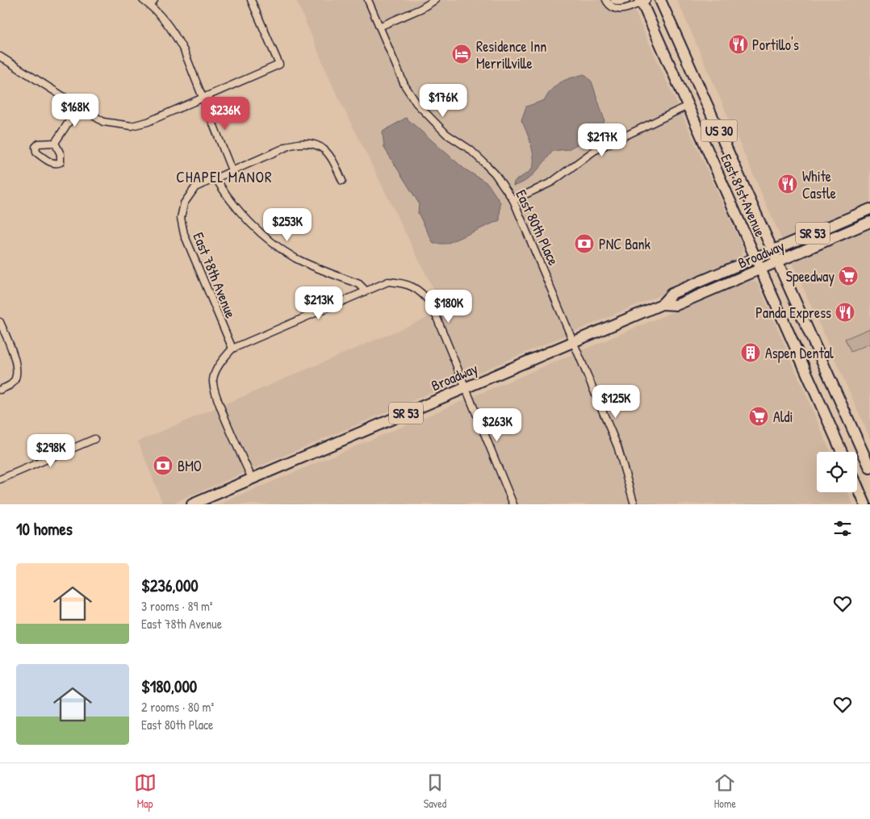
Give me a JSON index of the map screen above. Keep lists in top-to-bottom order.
{
  "streets": {
    "main road": [
      "US 30",
      "East 81st Avenue",
      "SR 53",
      "Broadway"
    ],
    "street": ["East 80th Place", "East 78th Avenue"]
  },
  "crossings": [
    ["US 30", "East 81st Avenue"],
    ["US 30", "Broadway"],
    ["East 81st Avenue", "Broadway"],
    ["East 80th Place", "Broadway"]
  ],
  "districts": ["CHAPEL MANOR"],
  "places": {
    "restaurant": ["Portillo's", "White Castle", "Panda Express"],
    "hotel": ["Residence Inn Merrillville"],
    "bank": ["PNC Bank", "BMO"],
    "supermarket": ["Speedway", "Aldi"],
    "building": ["Aspen Dental"]
  },
  "page": {
    "price": [
      "$176K",
      "$168K",
      "$236K",
      "$217K",
      "$253K",
      "$213K",
      "$180K",
      "$125K",
      "$263K",
      "$298K"
    ],
    "heading": "10 homes",
    "list": [
      {
        "name": "$236,000",
        "note": "3 rooms · 89 m² · East 78th Avenue"
      },
      {
        "name": "$180,000",
        "note": "2 rooms · 80 m² · East 80th Place"
      }
    ],
    "tabs": ["Map", "Saved", "Home"]
  }
}
